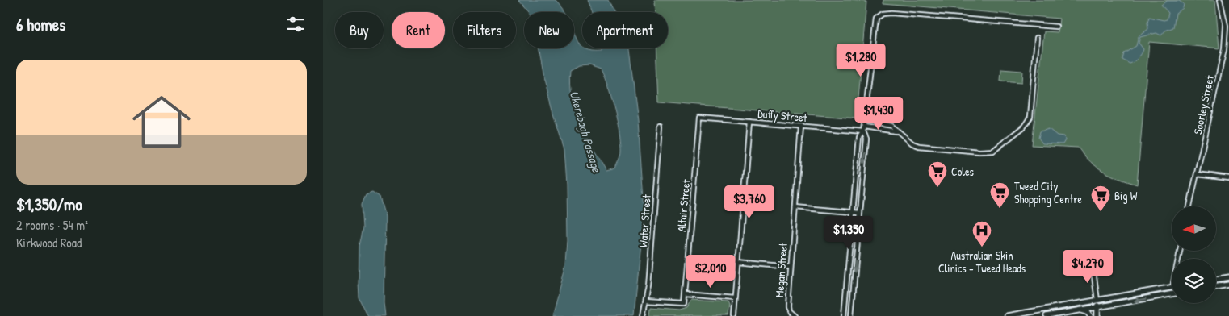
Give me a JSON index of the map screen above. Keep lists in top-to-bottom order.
{
  "streets": {
    "street": [
      "Soorley Street",
      "Duffy Street",
      "Altair Street",
      "Water Street",
      "Megan Street"
    ]
  },
  "crossings": [
    ["Duffy Street", "Altair Street"],
    ["Duffy Street", "Megan Street"]
  ],
  "water": ["Ukerebagh Passage"],
  "places": {
    "supermarket": ["Coles", "Tweed City Shopping Centre", "Big W"],
    "hospital": ["Australian Skin Clinics - Tweed Heads"]
  },
  "north": "left",
  "page": {
    "heading": "6 homes",
    "chip": [
      "Buy",
      "Rent",
      "Filters",
      "New",
      "Apartment"
    ],
    "price": [
      "$1,280",
      "$1,430",
      "$3,760",
      "$1,350",
      "$4,270",
      "$2,010"
    ],
    "list": [
      {
        "name": "$1,350/mo",
        "note": "2 rooms · 54 m² · Kirkwood Road"
      }
    ]
  }
}
